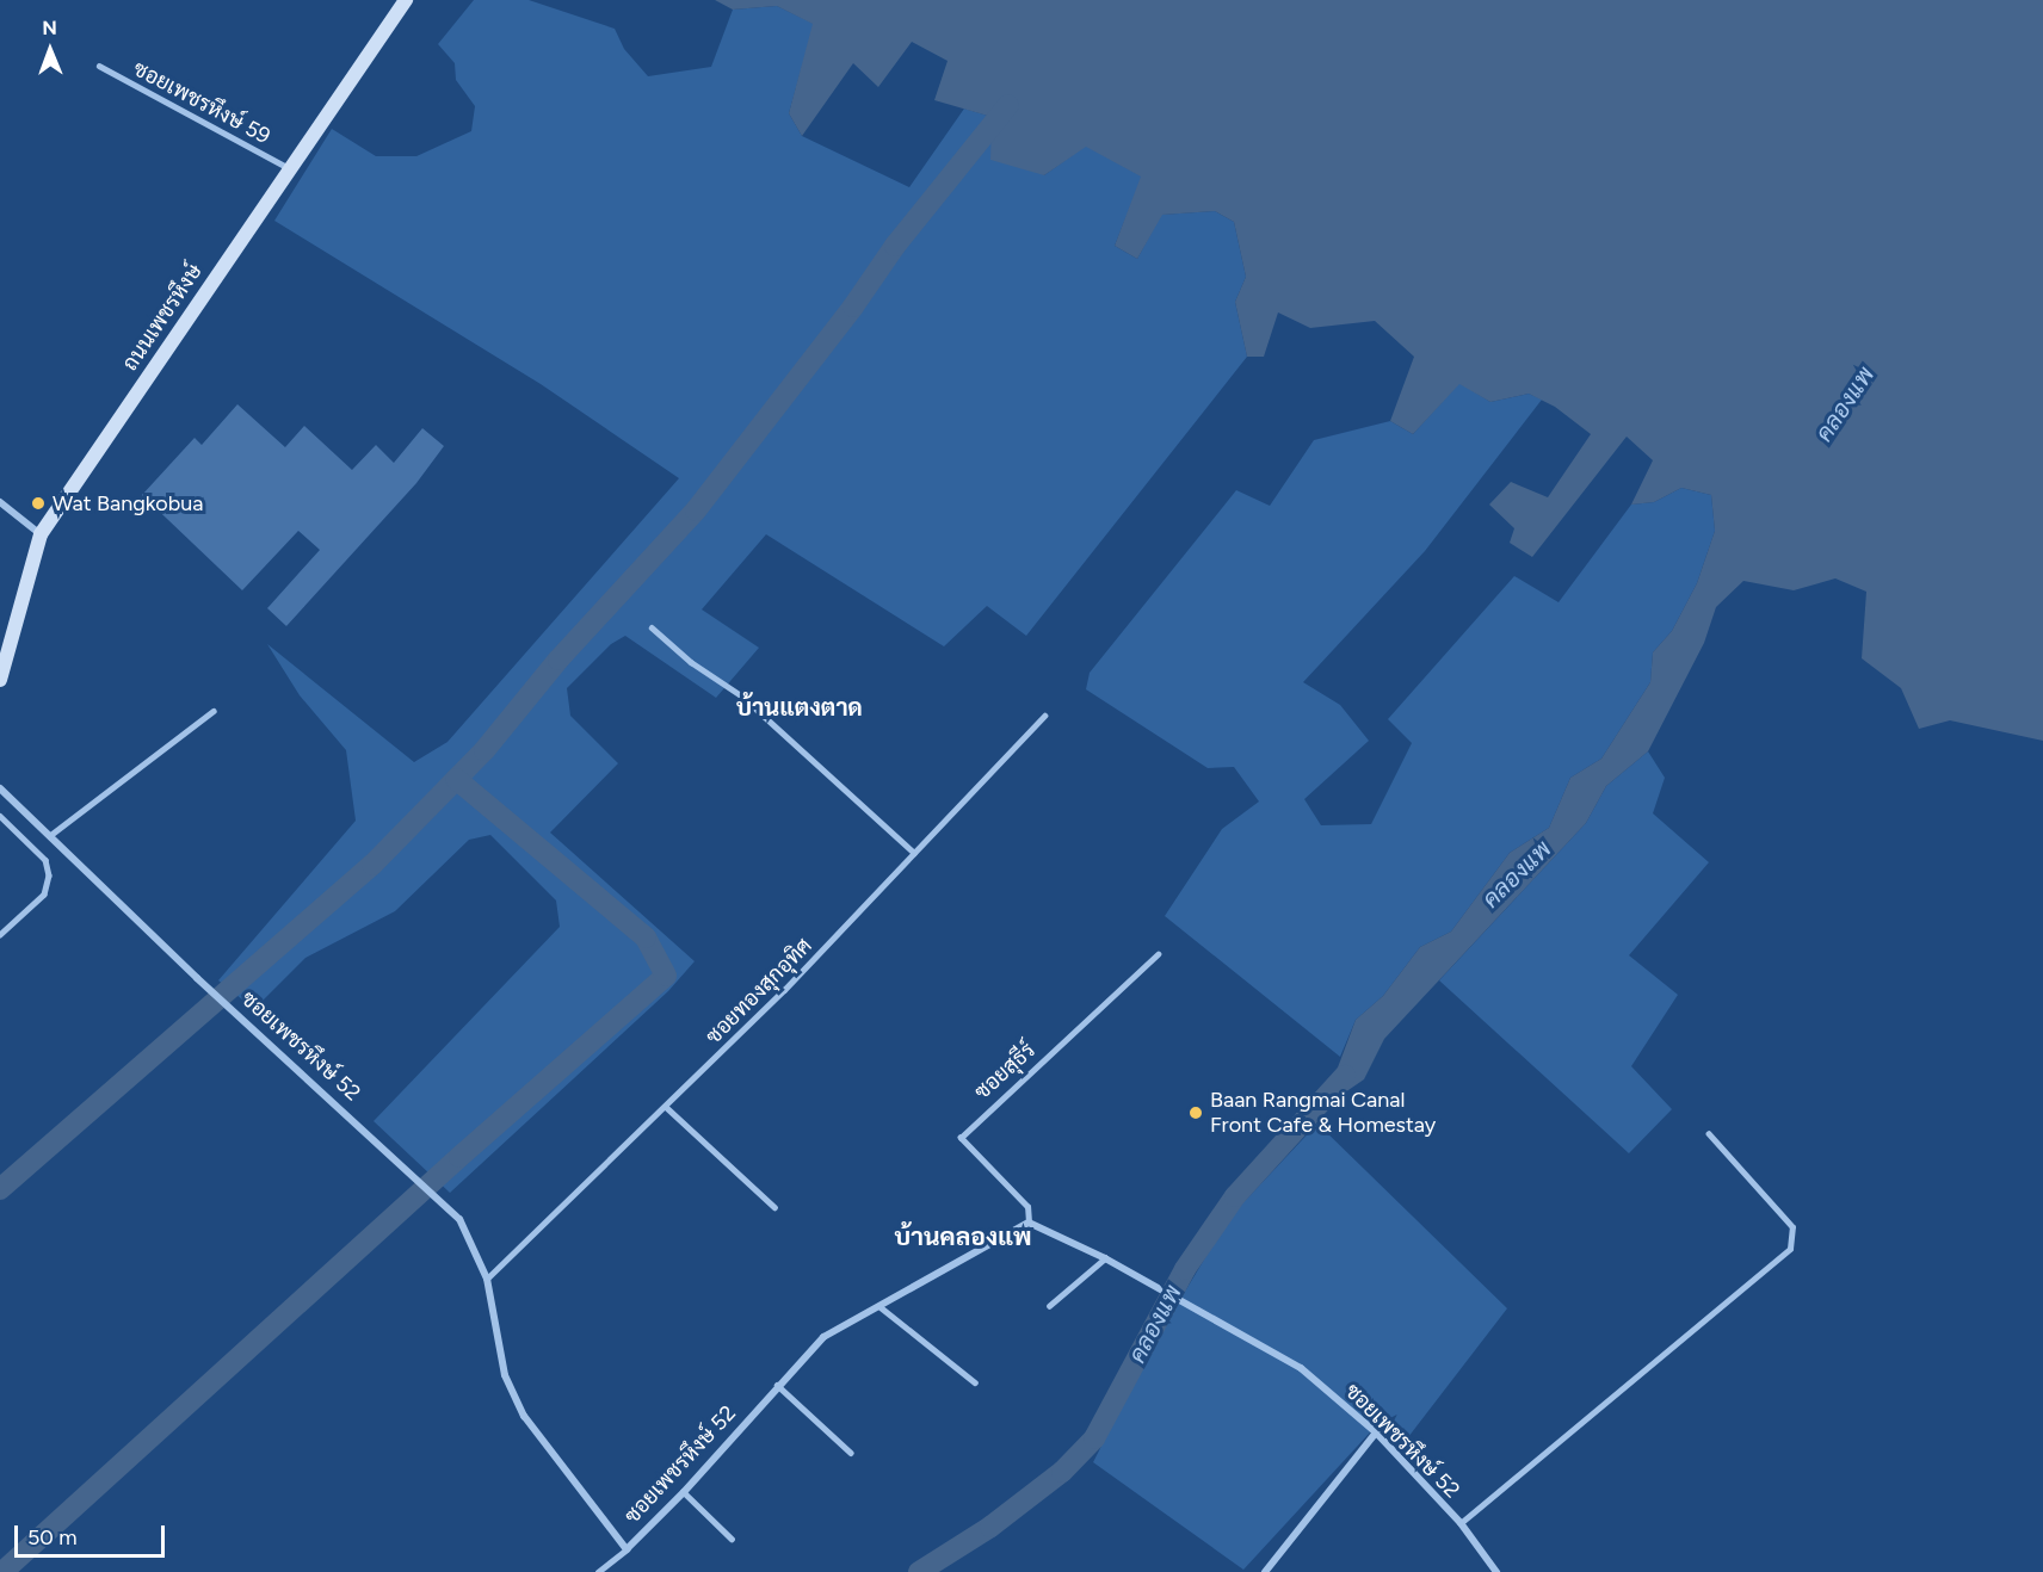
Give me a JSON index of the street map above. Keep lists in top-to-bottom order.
{
  "streets": {
    "main road": ["ถนนเพชรหึงษ์"],
    "street": ["ซอยเพชรหึงษ์ 52"],
    "lane": ["ซอยเพชรหึงษ์ 59", "ซอยทองสุกอุทิศ", "ซอยสุธีร์"]
  },
  "crossings": [
    ["ซอยเพชรหึงษ์ 59", "ถนนเพชรหึงษ์"],
    ["ซอยทองสุกอุทิศ", "ซอยเพชรหึงษ์ 52"],
    ["ซอยเพชรหึงษ์ 52", "ซอยสุธีร์"]
  ],
  "districts": ["บ้านแตงตาด", "บ้านคลองแพ"],
  "water": ["คลองแพ"],
  "places": ["Wat Bangkobua", "Baan Rangmai Canal Front Cafe & Homestay"],
  "scale_bar": "50 m",
  "north": "top"
}
